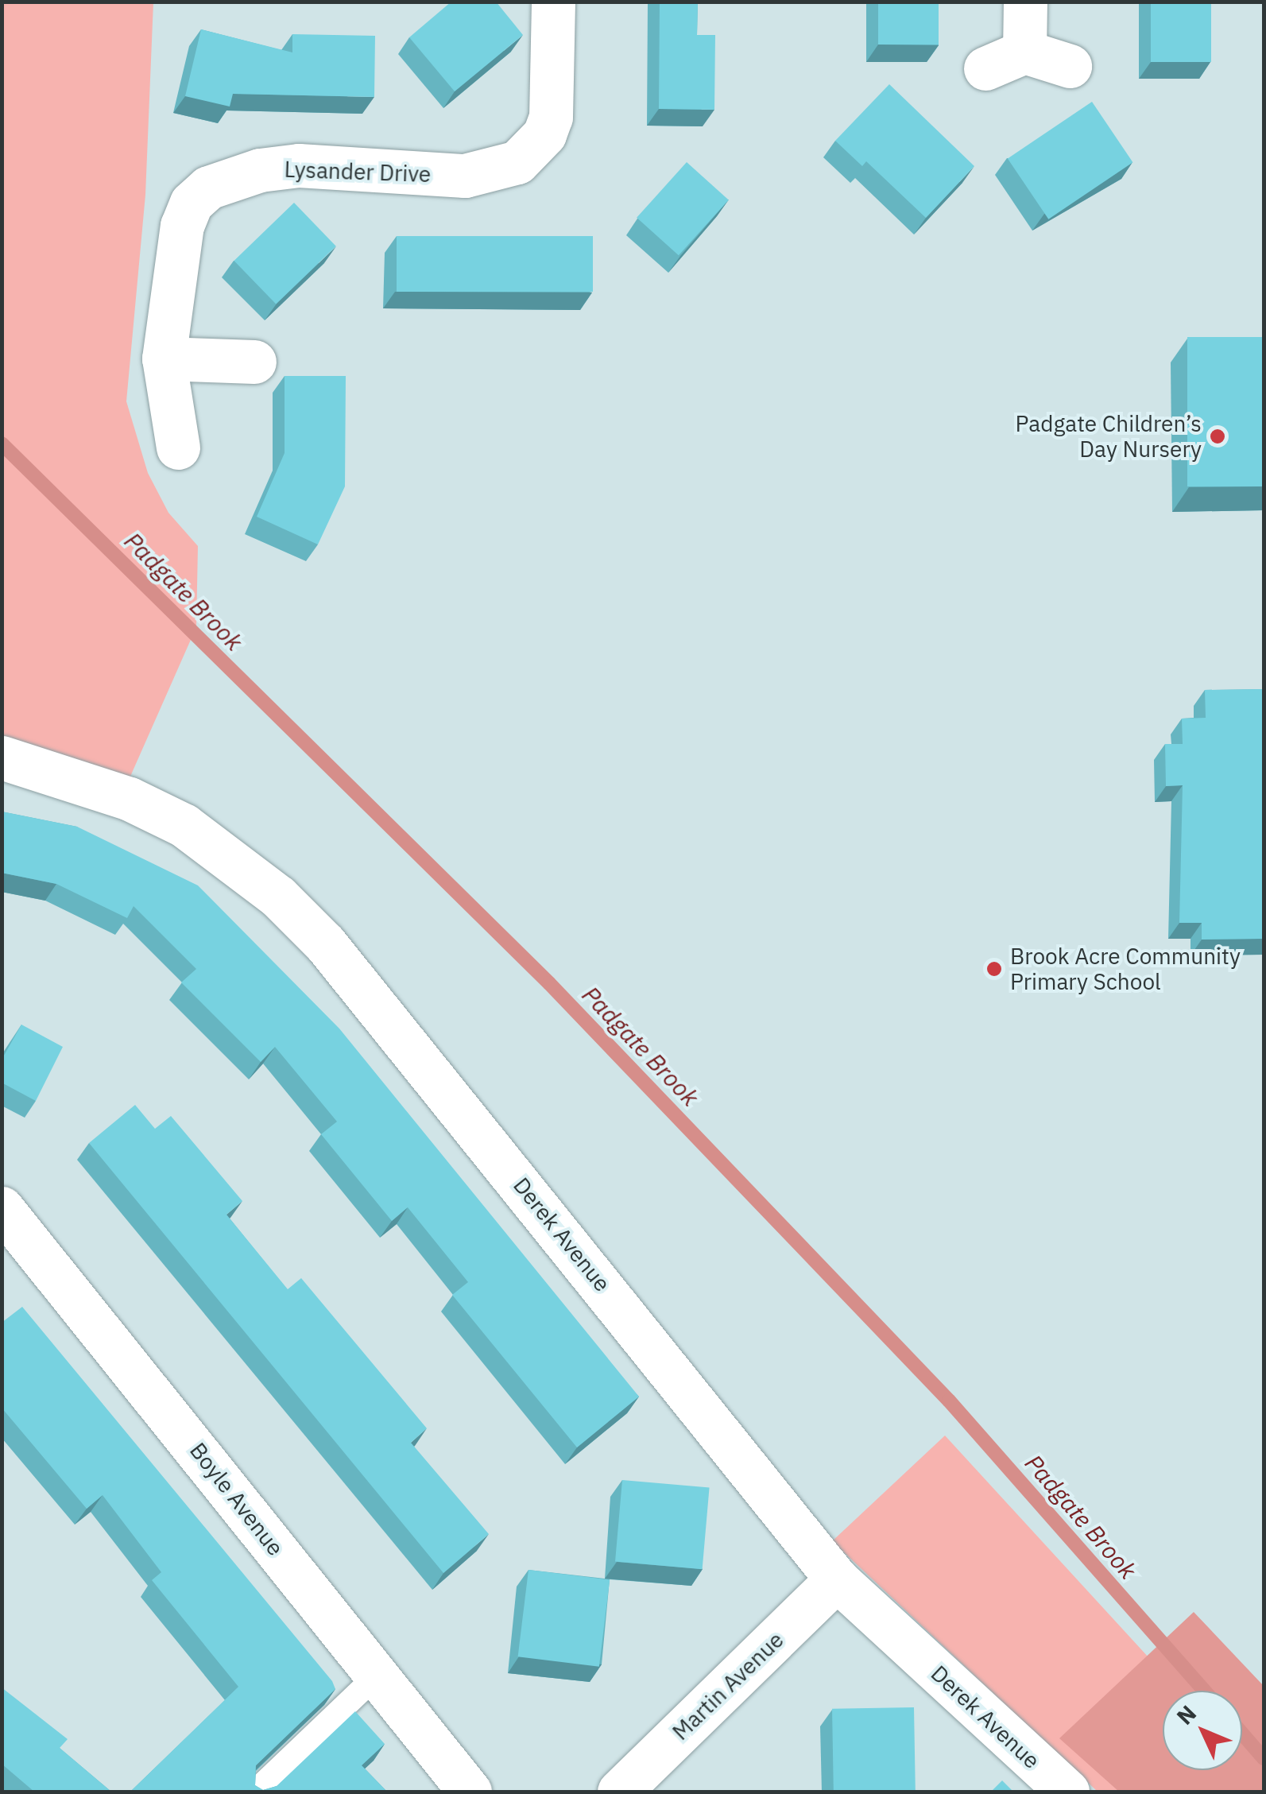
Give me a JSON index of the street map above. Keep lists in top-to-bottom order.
{
  "streets": {
    "street": [
      "Lysander Drive",
      "Derek Avenue",
      "Boyle Avenue",
      "Martin Avenue"
    ]
  },
  "crossings": [
    ["Derek Avenue", "Martin Avenue"]
  ],
  "water": ["Padgate Brook"],
  "places": ["Padgate Children’s Day Nursery", "Brook Acre Community Primary School"],
  "north": "top left"
}
